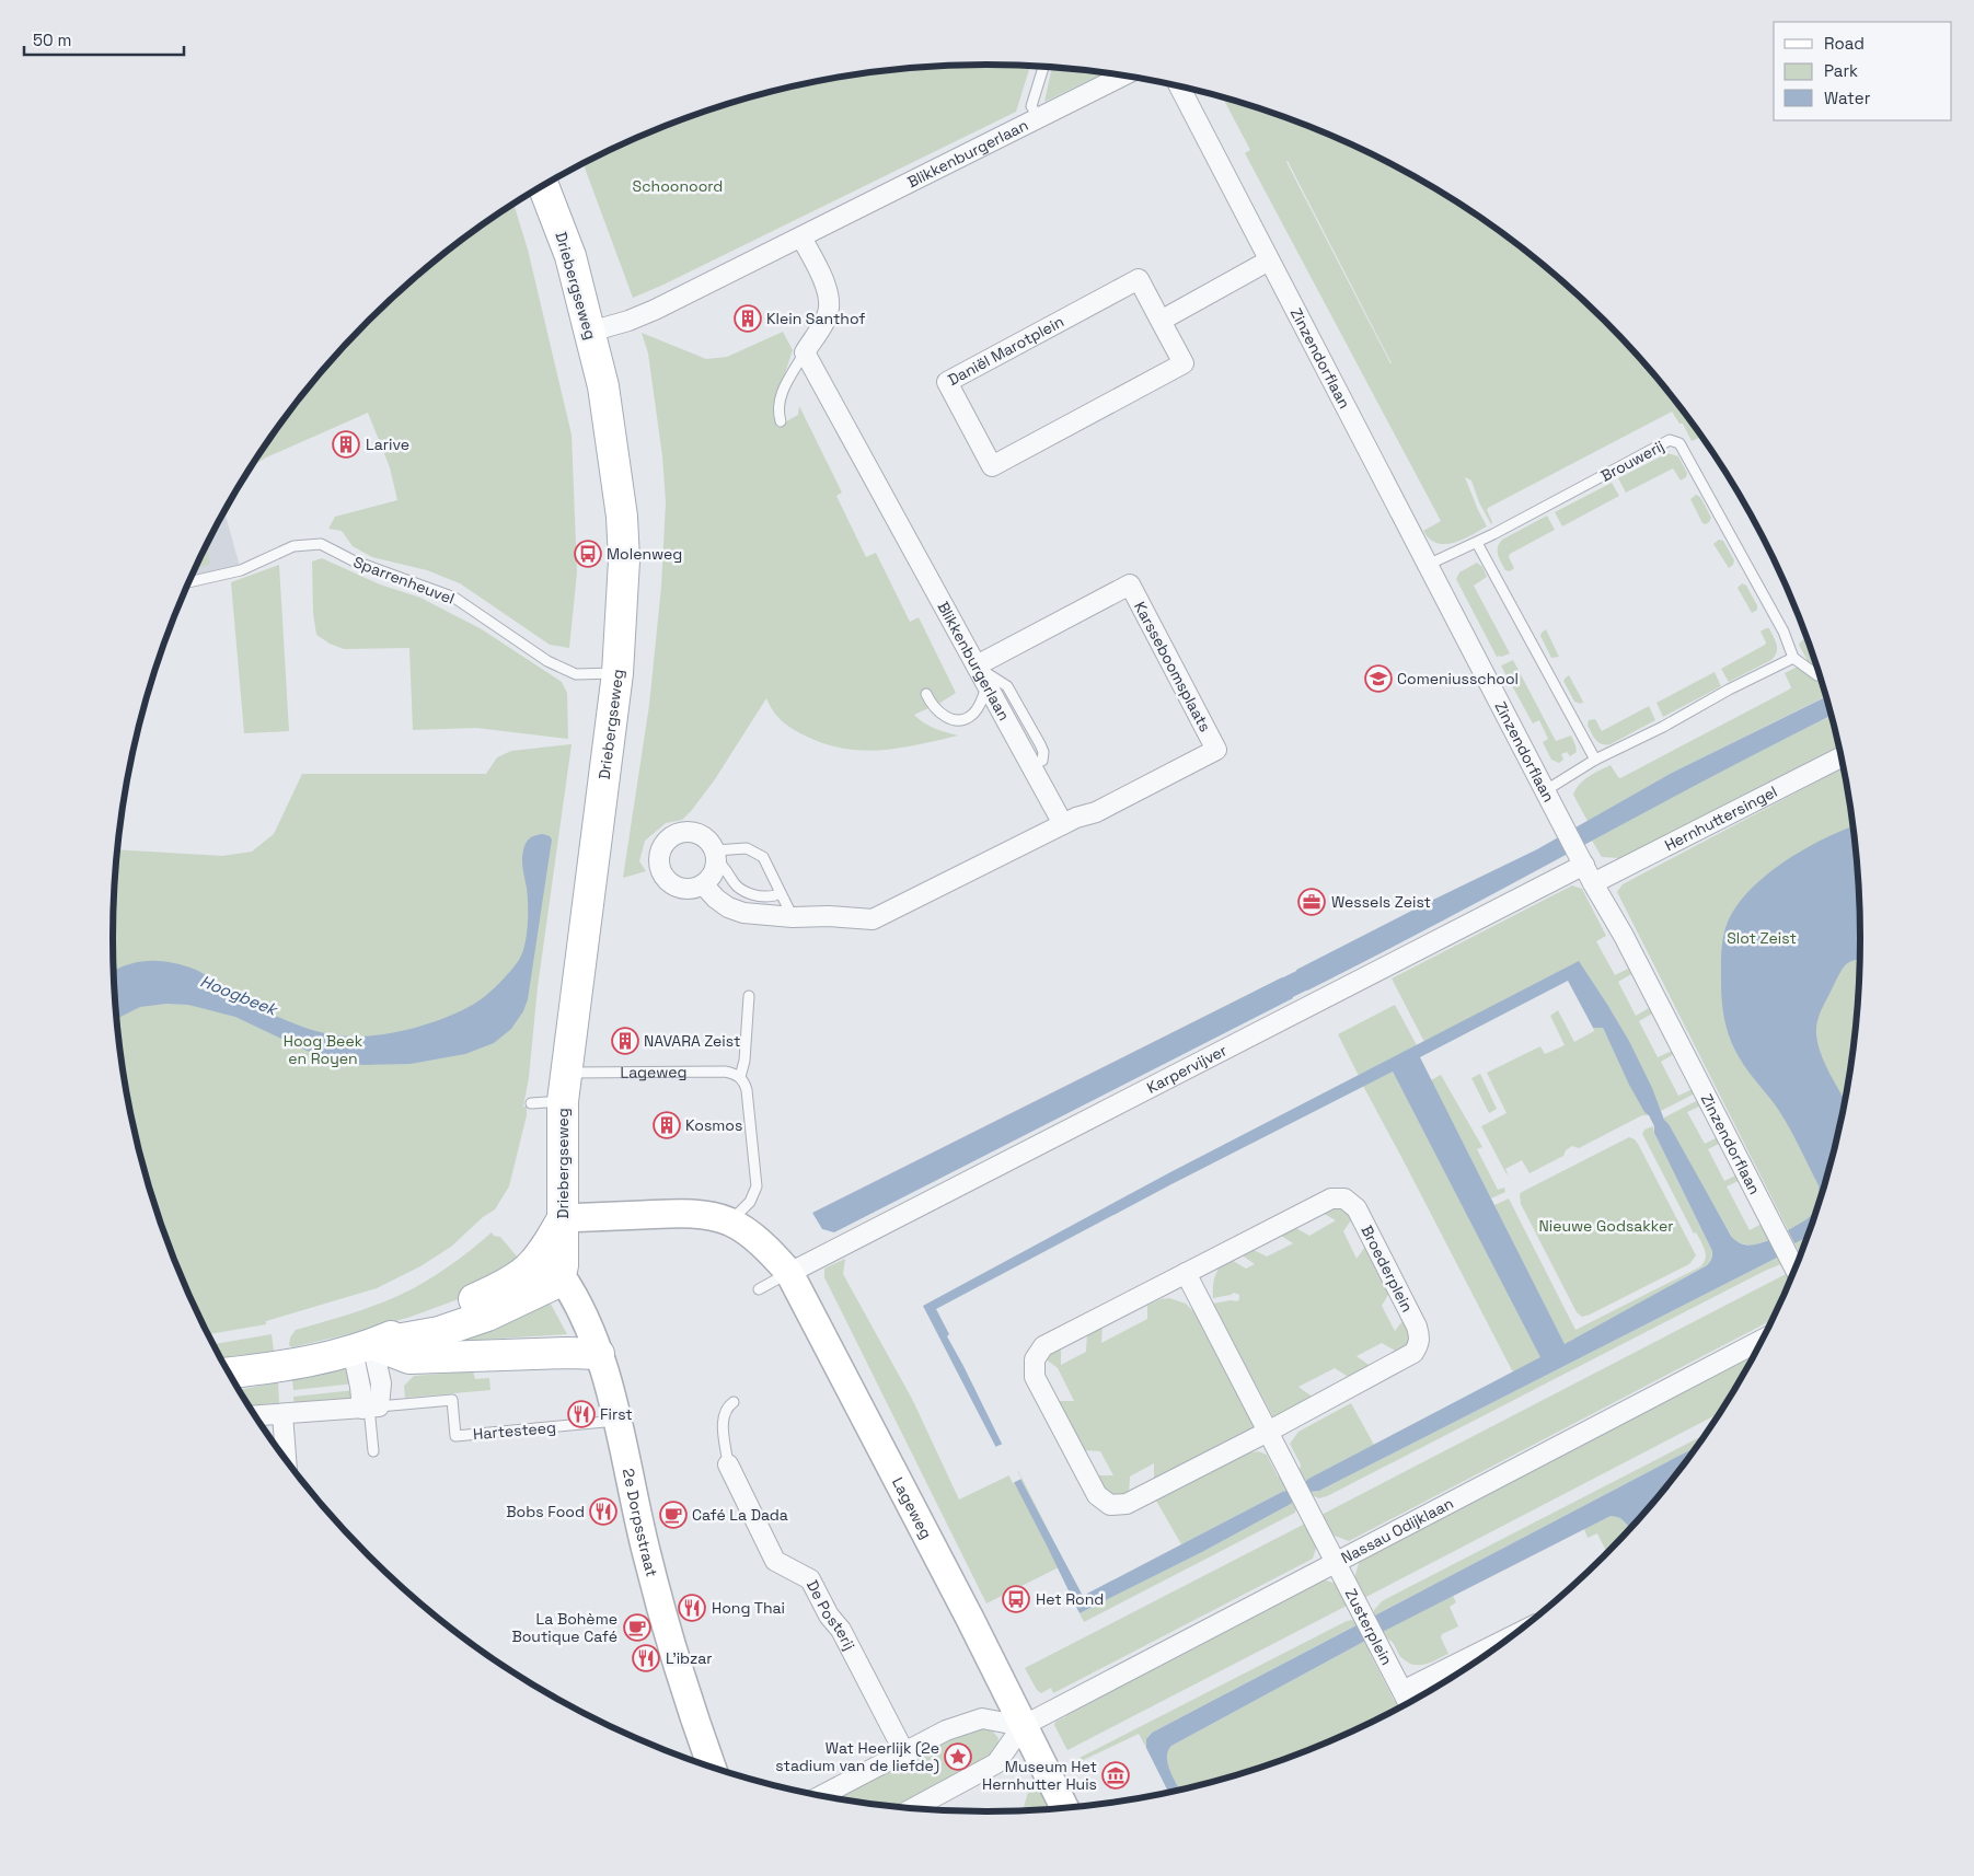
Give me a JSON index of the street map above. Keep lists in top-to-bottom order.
{
  "streets": {
    "main road": ["Driebergseweg", "Lageweg", "2e Dorpsstraat"],
    "street": [
      "Blikkenburgerlaan",
      "Daniël Marotplein",
      "Zinzendorflaan",
      "Karsseboomsplaats",
      "Hernhuttersingel",
      "Karpervijver",
      "Broederplein",
      "Nassau Odijklaan",
      "De Posterij",
      "Zusterplein"
    ],
    "lane": ["Brouwerij", "Sparrenheuvel", "Hartesteeg"]
  },
  "crossings": [
    ["Blikkenburgerlaan", "Driebergseweg"],
    ["Blikkenburgerlaan", "Karsseboomsplaats"],
    ["Driebergseweg", "Sparrenheuvel"],
    ["Driebergseweg", "Lageweg"],
    ["Driebergseweg", "2e Dorpsstraat"],
    ["Zinzendorflaan", "Brouwerij"],
    ["Zinzendorflaan", "Hernhuttersingel"],
    ["Zinzendorflaan", "Karpervijver"],
    ["Karpervijver", "Lageweg"],
    ["Lageweg", "Nassau Odijklaan"],
    ["Hartesteeg", "2e Dorpsstraat"],
    ["Nassau Odijklaan", "Zusterplein"]
  ],
  "water": ["Hoogbeek"],
  "parks": [
    "Schoonoord",
    "Slot Zeist",
    "Hoog Beek en Royen",
    "Nieuwe Godsakker"
  ],
  "places": {
    "building": [
      "Klein Santhof",
      "Larive",
      "NAVARA Zeist",
      "Kosmos"
    ],
    "bus stop": ["Molenweg", "Het Rond"],
    "school or university": ["Comeniusschool"],
    "office": ["Wessels Zeist"],
    "restaurant": [
      "First",
      "Bobs Food",
      "Hong Thai",
      "L'ibzar"
    ],
    "cafe": ["Café La Dada", "La Bohème Boutique Café"],
    "place": ["Wat Heerlijk (2e stadium van de liefde)"],
    "museum": ["Museum Het Hernhutter Huis"]
  },
  "legend": ["Road", "Park", "Water"],
  "scale_bar": "50 m"
}
